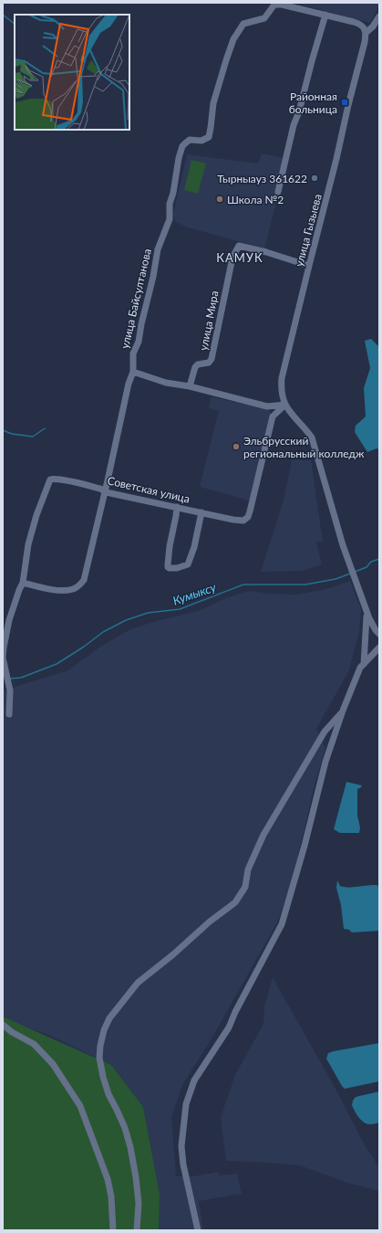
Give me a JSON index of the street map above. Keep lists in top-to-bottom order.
{
  "streets": {
    "street": [
      "улица Гызыева",
      "улица Байсултанова",
      "улица Мира",
      "Советская улица"
    ]
  },
  "crossings": [
    ["улица Гызыева", "улица Мира"],
    ["улица Гызыева", "Советская улица"],
    ["улица Байсултанова", "Советская улица"]
  ],
  "districts": ["КАМУК"],
  "water": ["Кумыксу"],
  "places": {
    "transit": ["Районная больница"],
    "other": ["Тырныауз 361622", "Школа №2", "Эльбрусский региональный колледж"]
  }
}
